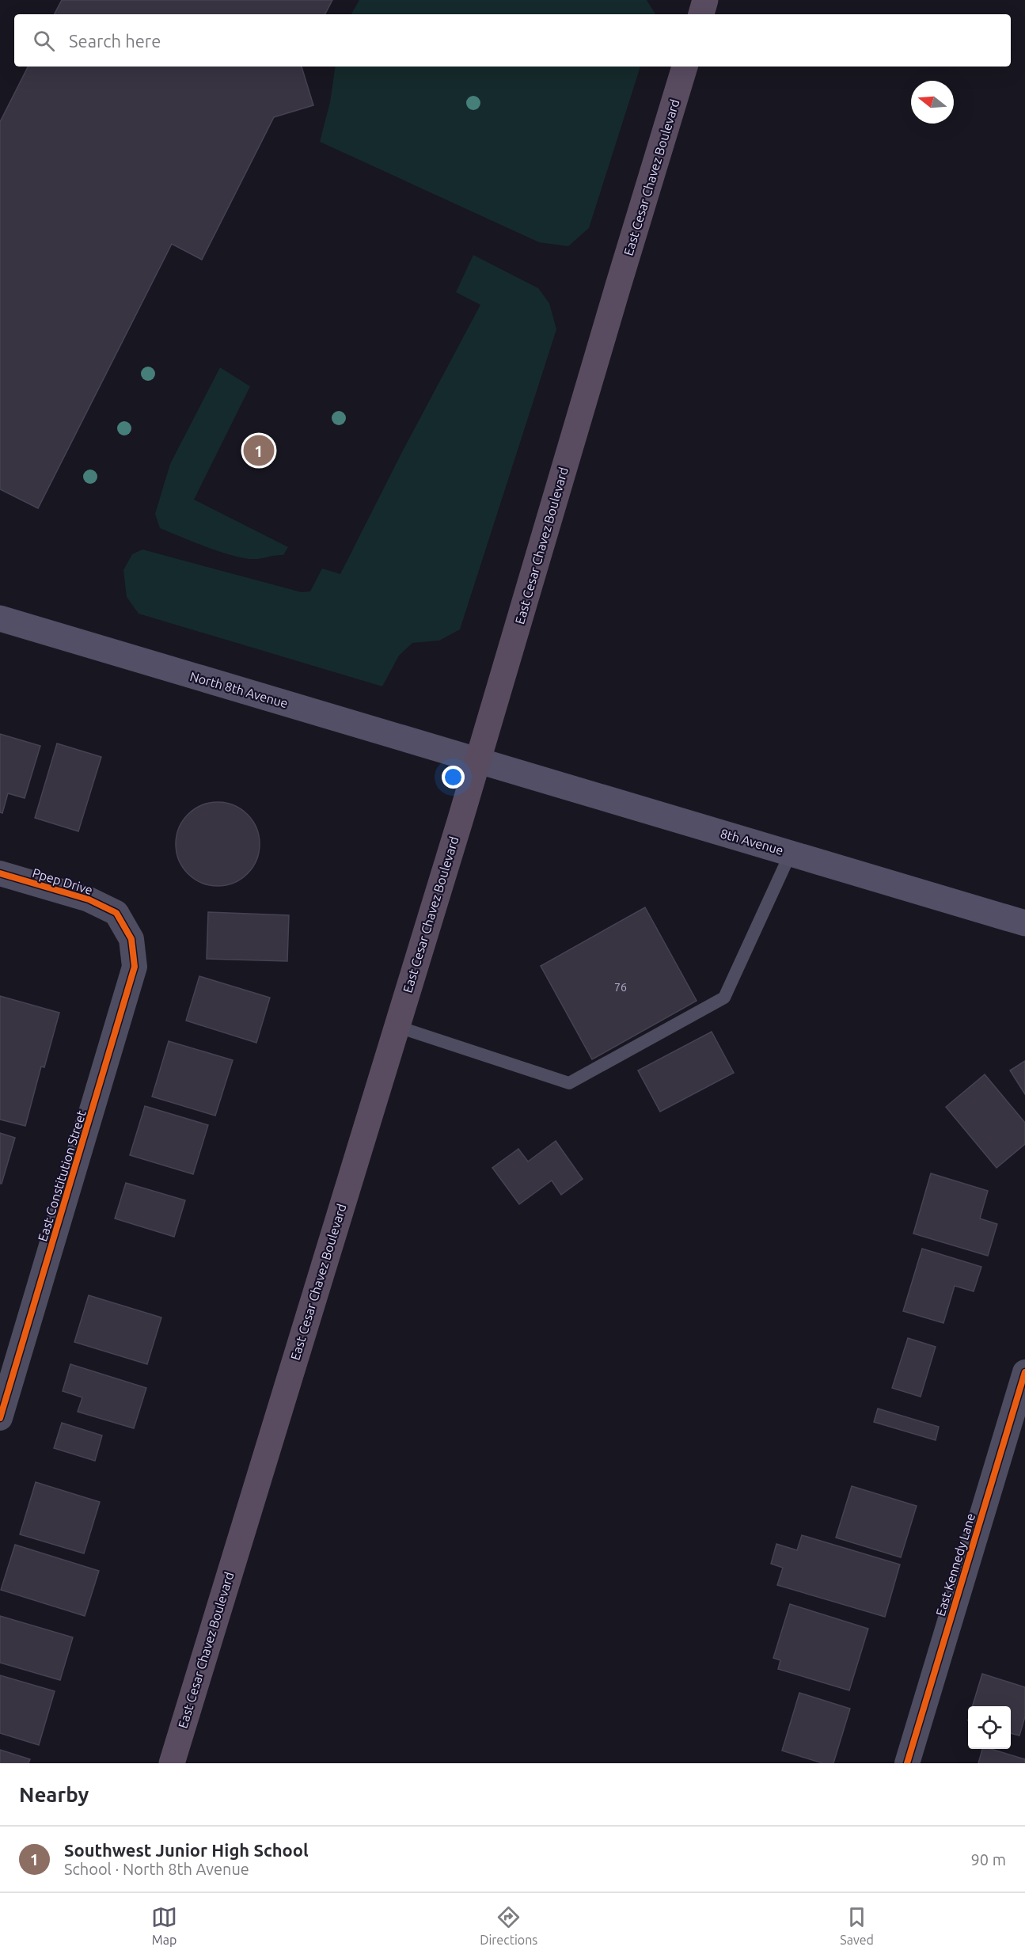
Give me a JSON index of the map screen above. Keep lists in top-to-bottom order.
{
  "streets": {
    "highway": ["East Cesar Chavez Boulevard"],
    "main road": ["North 8th Avenue", "8th Avenue"],
    "street": ["Ppep Drive", "East Constitution Street", "East Kennedy Lane"]
  },
  "crossings": [
    ["East Cesar Chavez Boulevard", "North 8th Avenue"],
    ["East Cesar Chavez Boulevard", "8th Avenue"],
    ["North 8th Avenue", "8th Avenue"],
    ["Ppep Drive", "East Constitution Street"]
  ],
  "house_numbers": ["76"],
  "north": "left",
  "page": {
    "search": "Search here",
    "pins": "1",
    "heading": "Nearby",
    "list": [
      {
        "mark": "1",
        "name": "Southwest Junior High School",
        "note": "School · North 8th Avenue",
        "value": "90 m"
      }
    ],
    "nav": ["Map", "Directions", "Saved"]
  }
}
